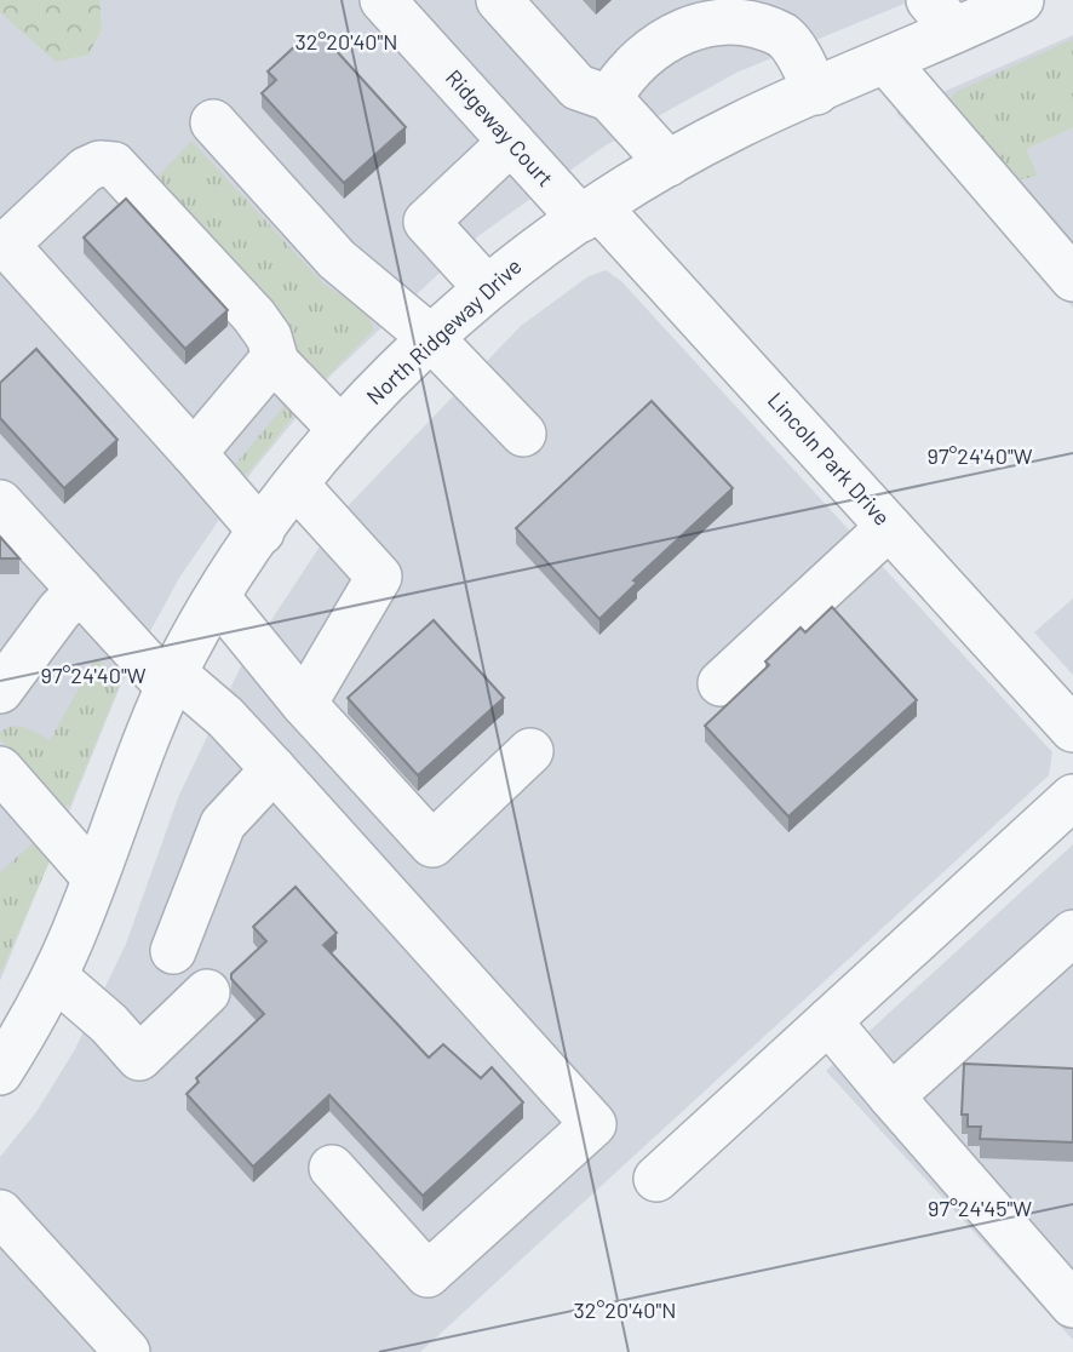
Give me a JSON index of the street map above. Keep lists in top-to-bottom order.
{
  "streets": {
    "street": ["Ridgeway Court", "North Ridgeway Drive", "Lincoln Park Drive"]
  },
  "crossings": [
    ["Ridgeway Court", "North Ridgeway Drive"],
    ["Ridgeway Court", "Lincoln Park Drive"],
    ["North Ridgeway Drive", "Lincoln Park Drive"]
  ],
  "coordinates": ["32°20'40\"N", "97°24'40\"W", "97°24'45\"W"]
}
